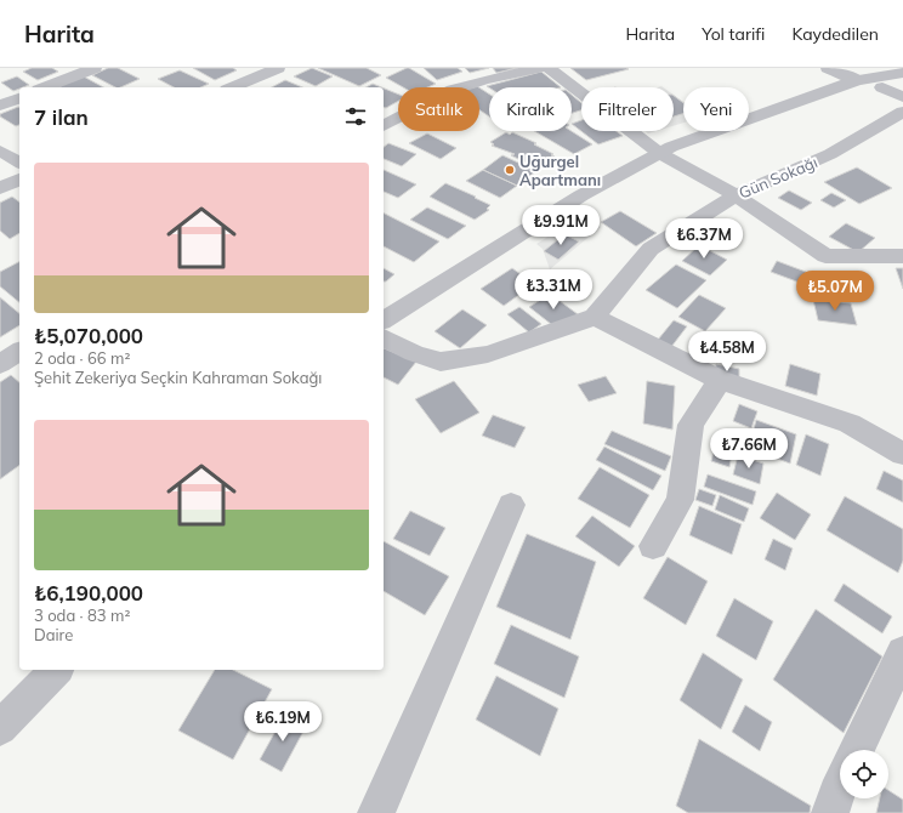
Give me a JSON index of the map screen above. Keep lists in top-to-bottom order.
{
  "streets": {
    "street": ["Gün Sokağı"]
  },
  "places": ["Uḡurgel Apartmanı"],
  "page": {
    "header": "Harita",
    "nav": ["Harita", "Yol tarifi", "Kaydedilen"],
    "chip": [
      "Satılık",
      "Kiralık",
      "Filtreler",
      "Yeni"
    ],
    "heading": "7 ilan",
    "list": [
      {
        "name": "₺5,070,000",
        "note": "2 oda · 66 m² · Şehit Zekeriya Seçkin Kahraman Sokağı"
      },
      {
        "name": "₺6,190,000",
        "note": "3 oda · 83 m² · Daire"
      }
    ],
    "price": [
      "₺9.91M",
      "₺6.37M",
      "₺3.31M",
      "₺5.07M",
      "₺4.58M",
      "₺7.66M",
      "₺6.19M"
    ]
  }
}
